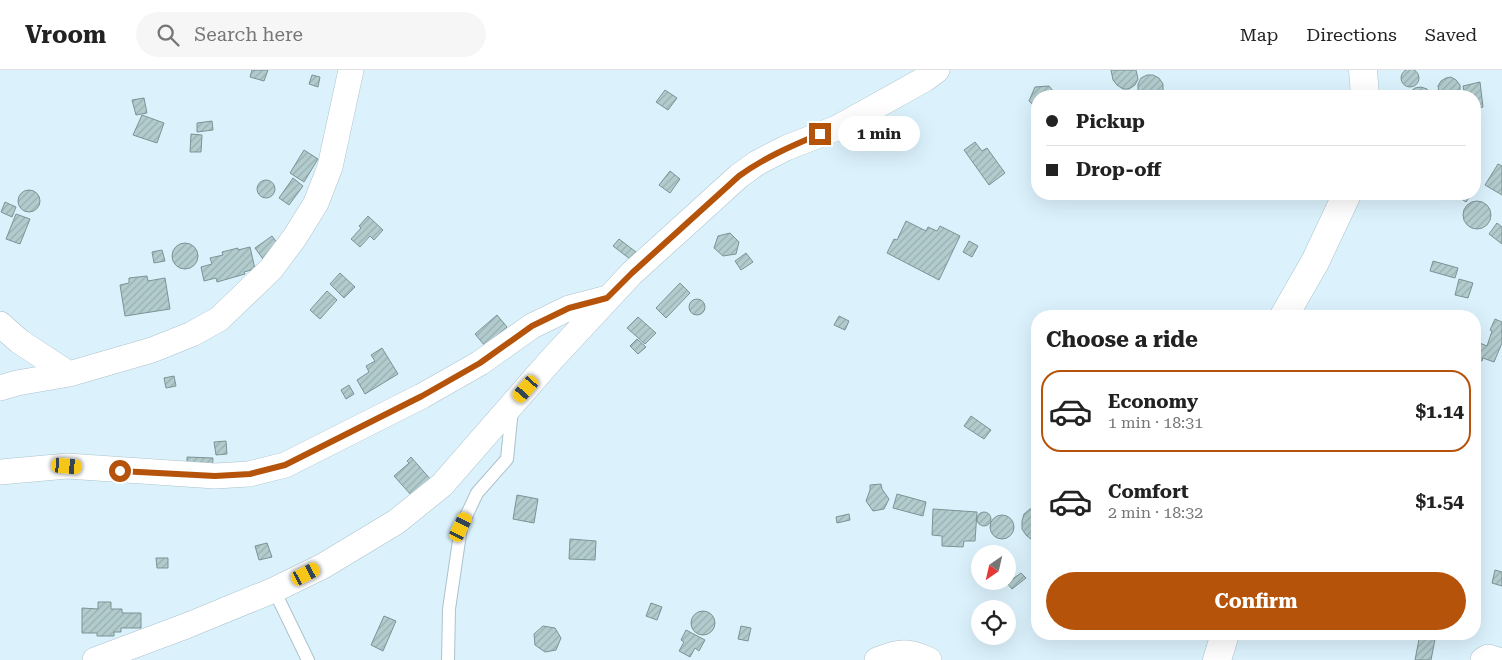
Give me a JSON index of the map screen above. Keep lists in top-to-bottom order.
{
  "north": "bottom left",
  "page": {
    "header": "Vroom",
    "search": "Search here",
    "nav": ["Map", "Directions", "Saved"],
    "banner": ["Pickup", "Drop-off"],
    "bubble": "1 min",
    "heading": "Choose a ride",
    "list": [
      {
        "name": "Economy",
        "note": "1 min · 18:31",
        "value": "$1.14"
      },
      {
        "name": "Comfort",
        "note": "2 min · 18:32",
        "value": "$1.54"
      }
    ],
    "buttons": "Confirm"
  }
}
